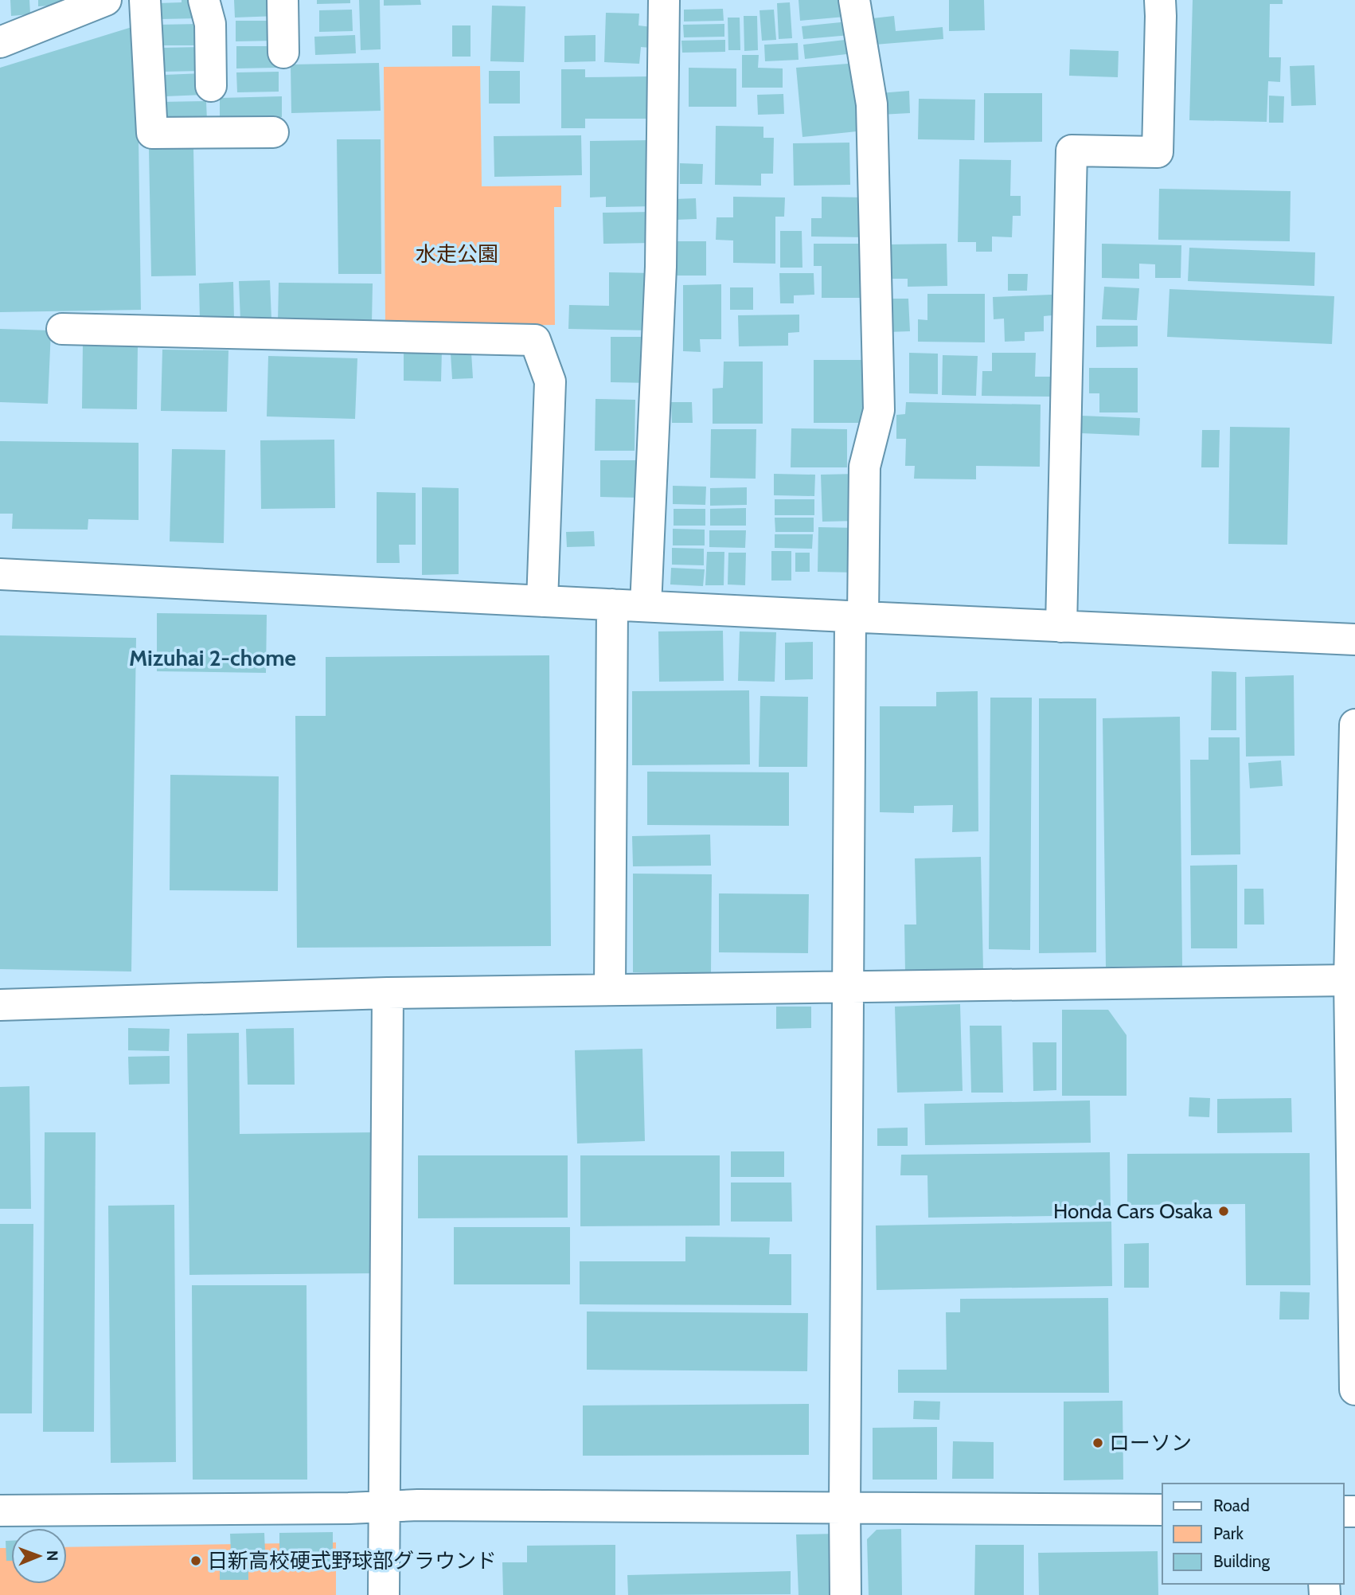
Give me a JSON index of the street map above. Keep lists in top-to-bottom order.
{
  "districts": ["Mizuhai 2-chome"],
  "parks": ["水走公園"],
  "places": ["Honda Cars Osaka", "ローソン", "日新高校硬式野球部グラウンド"],
  "legend": ["Road", "Park", "Building"],
  "north": "right"
}
